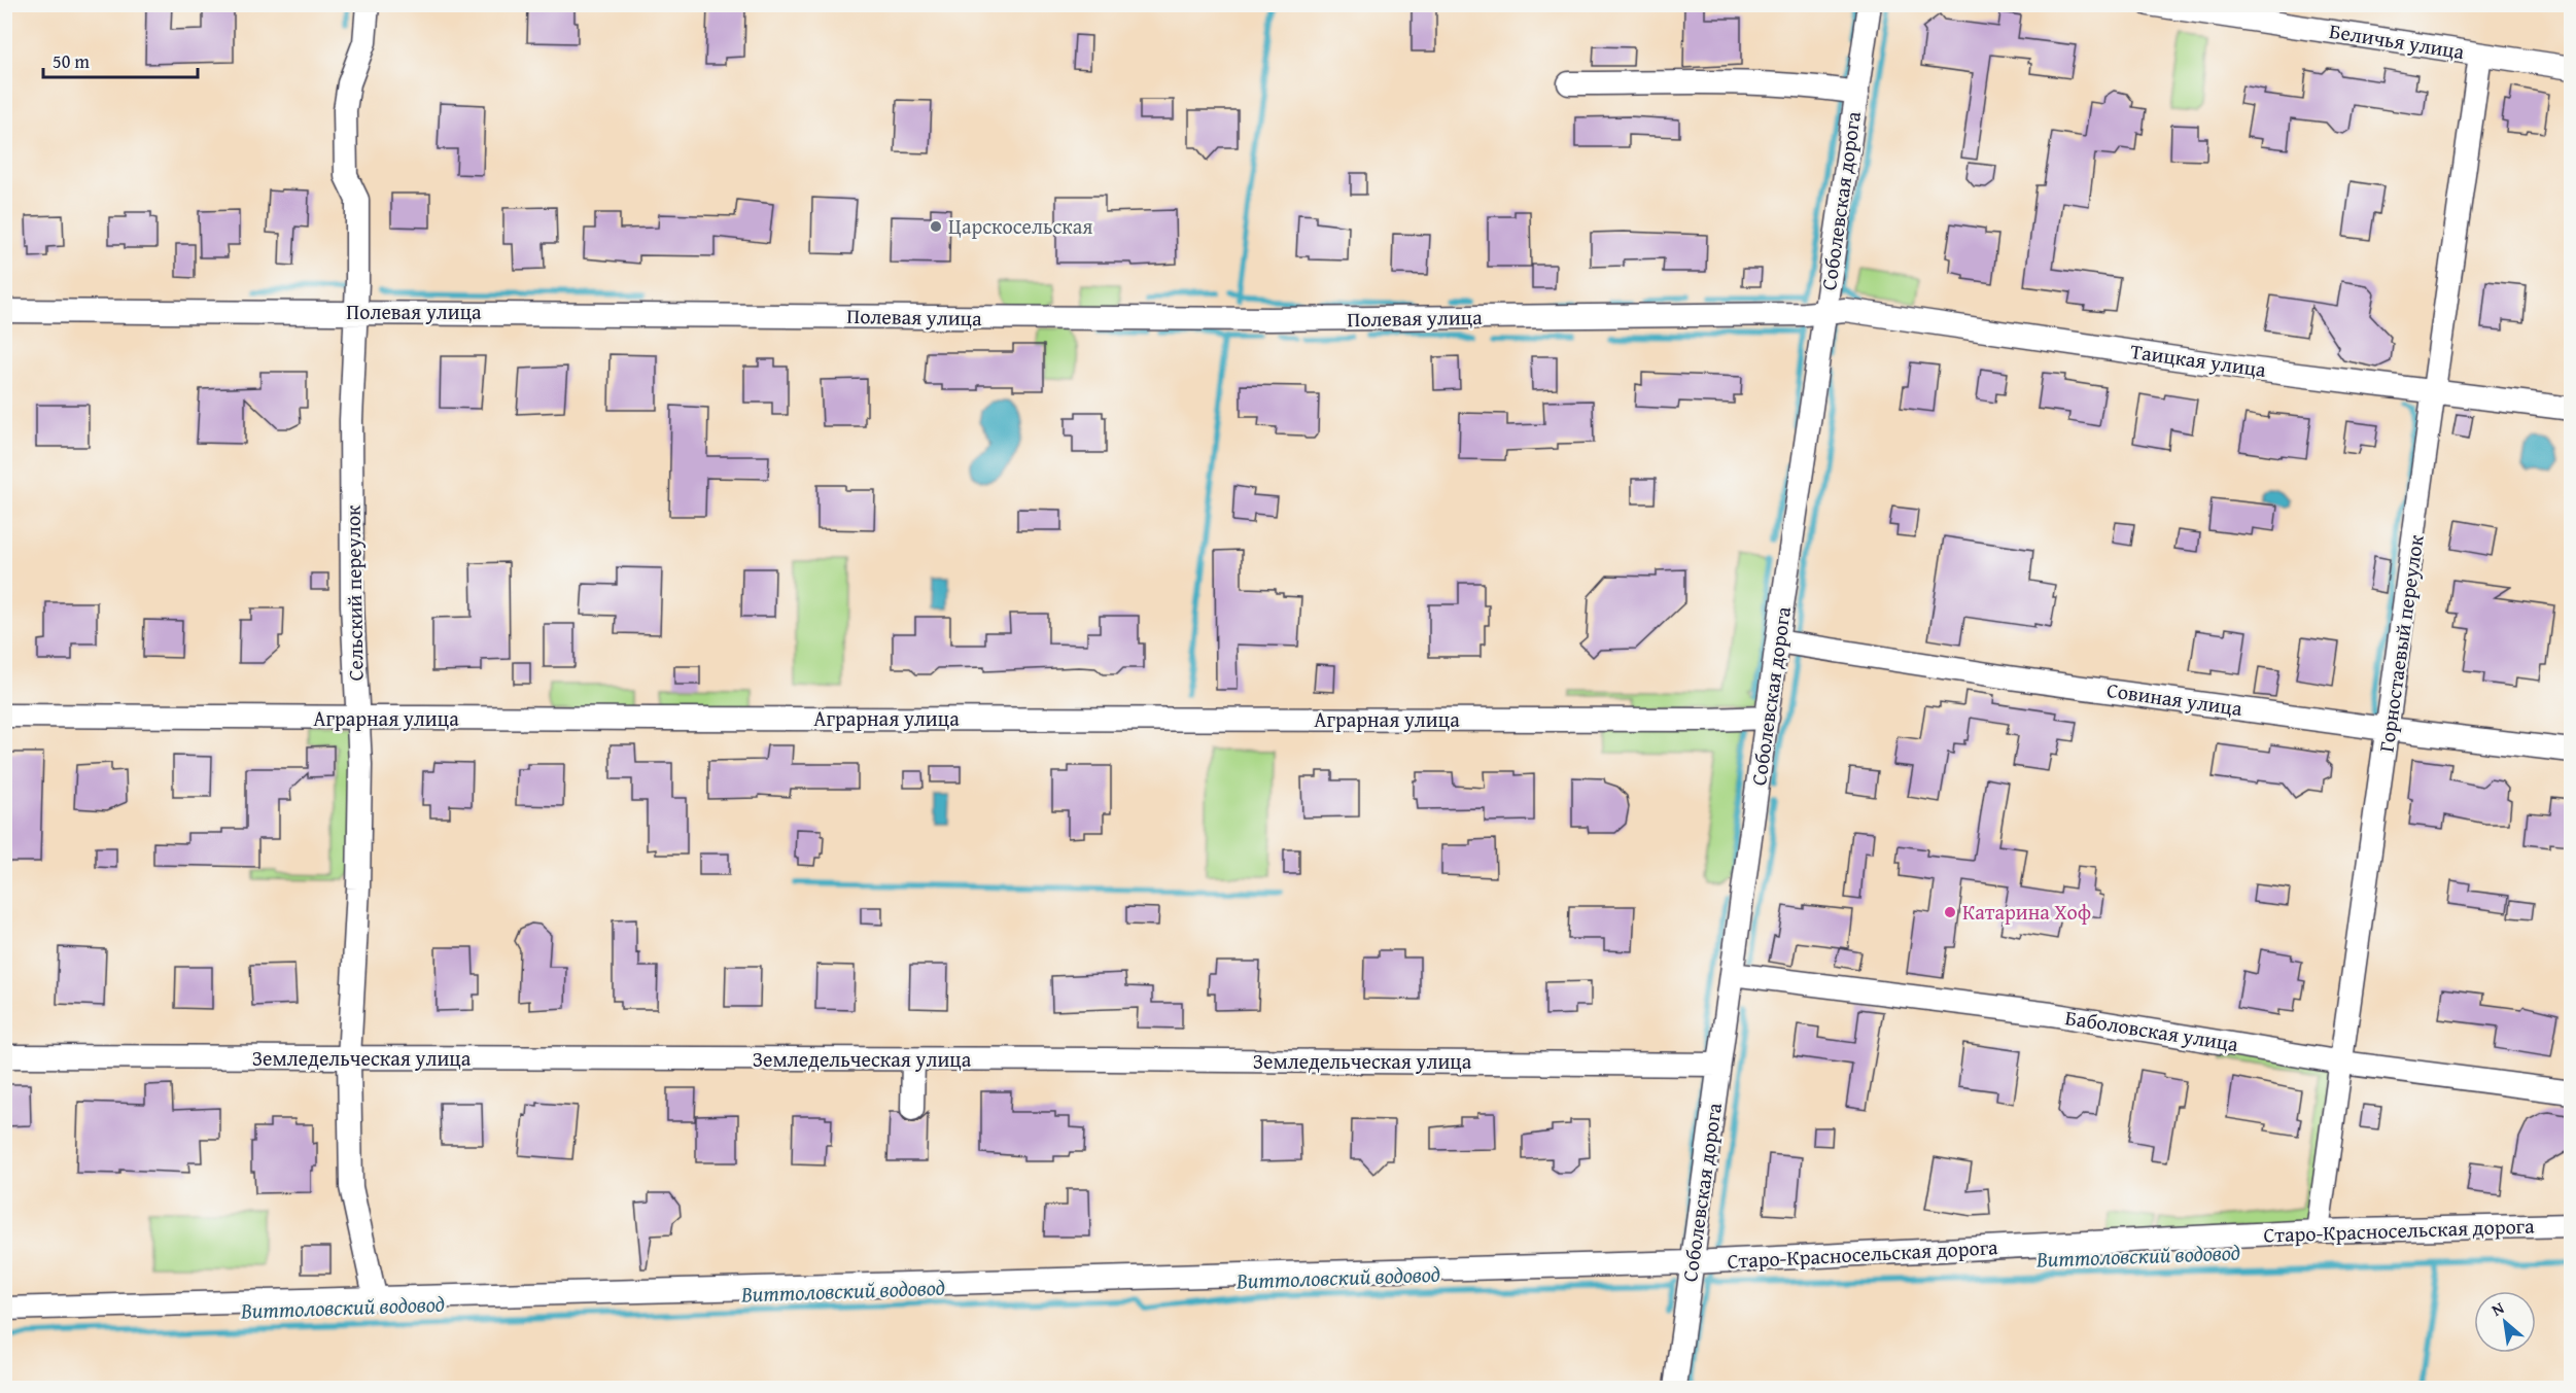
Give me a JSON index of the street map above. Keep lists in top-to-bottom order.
{
  "streets": {
    "street": [
      "Беличья улица",
      "Соболевская дорога",
      "Полевая улица",
      "Таицкая улица",
      "Сельский переулок",
      "Горностаевый переулок",
      "Совиная улица",
      "Аграрная улица",
      "Баболовская улица",
      "Земледельческая улица",
      "Старо-Красносельская дорога"
    ]
  },
  "crossings": [
    ["Беличья улица", "Горностаевый переулок"],
    ["Соболевская дорога", "Полевая улица"],
    ["Соболевская дорога", "Таицкая улица"],
    ["Соболевская дорога", "Совиная улица"],
    ["Соболевская дорога", "Аграрная улица"],
    ["Соболевская дорога", "Баболовская улица"],
    ["Соболевская дорога", "Земледельческая улица"],
    ["Соболевская дорога", "Старо-Красносельская дорога"],
    ["Полевая улица", "Таицкая улица"],
    ["Полевая улица", "Сельский переулок"],
    ["Таицкая улица", "Горностаевый переулок"],
    ["Сельский переулок", "Аграрная улица"],
    ["Сельский переулок", "Земледельческая улица"],
    ["Сельский переулок", "Старо-Красносельская дорога"],
    ["Горностаевый переулок", "Совиная улица"],
    ["Горностаевый переулок", "Баболовская улица"],
    ["Горностаевый переулок", "Старо-Красносельская дорога"]
  ],
  "water": ["Виттоловский водовод"],
  "places": ["Царскосельская", "Катарина Хоф"],
  "scale_bar": "50 m",
  "north": "top left"
}
